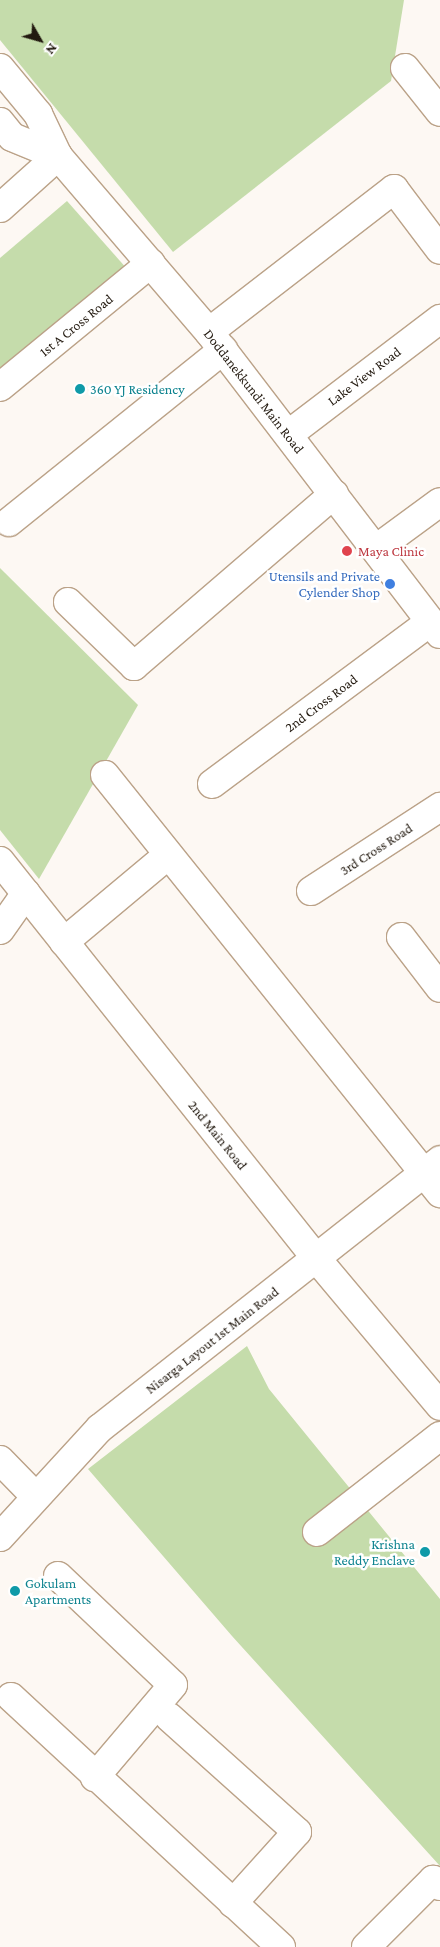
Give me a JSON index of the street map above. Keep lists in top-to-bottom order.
{
  "streets": {
    "street": [
      "1st A Cross Road",
      "Lake View Road",
      "Doddanekkundi Main Road",
      "2nd Cross Road",
      "3rd Cross Road",
      "2nd Main Road",
      "Nisarga Layout 1st Main Road"
    ]
  },
  "crossings": [
    ["1st A Cross Road", "Doddanekkundi Main Road"],
    ["Lake View Road", "Doddanekkundi Main Road"],
    ["Doddanekkundi Main Road", "2nd Cross Road"],
    ["2nd Main Road", "Nisarga Layout 1st Main Road"]
  ],
  "places": [
    "360 YJ Residency",
    "Maya Clinic",
    "Utensils and Private Cylender Shop",
    "Krishna Reddy Enclave",
    "Gokulam Apartments"
  ],
  "north": "bottom right"
}
